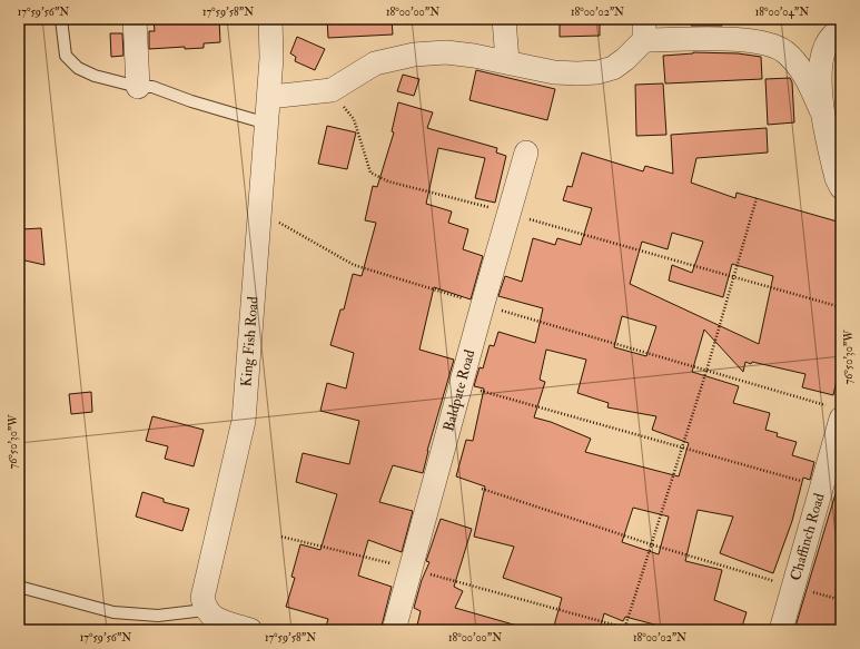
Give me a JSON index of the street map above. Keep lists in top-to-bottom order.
{
  "streets": {
    "street": ["King Fish Road", "Baldpate Road", "Chaffinch Road"]
  },
  "coordinates": [
    "17°59'56\"N",
    "17°59'58\"N",
    "18°00'00\"N",
    "18°00'02\"N",
    "18°00'04\"N",
    "76°50'30\"W"
  ]
}
